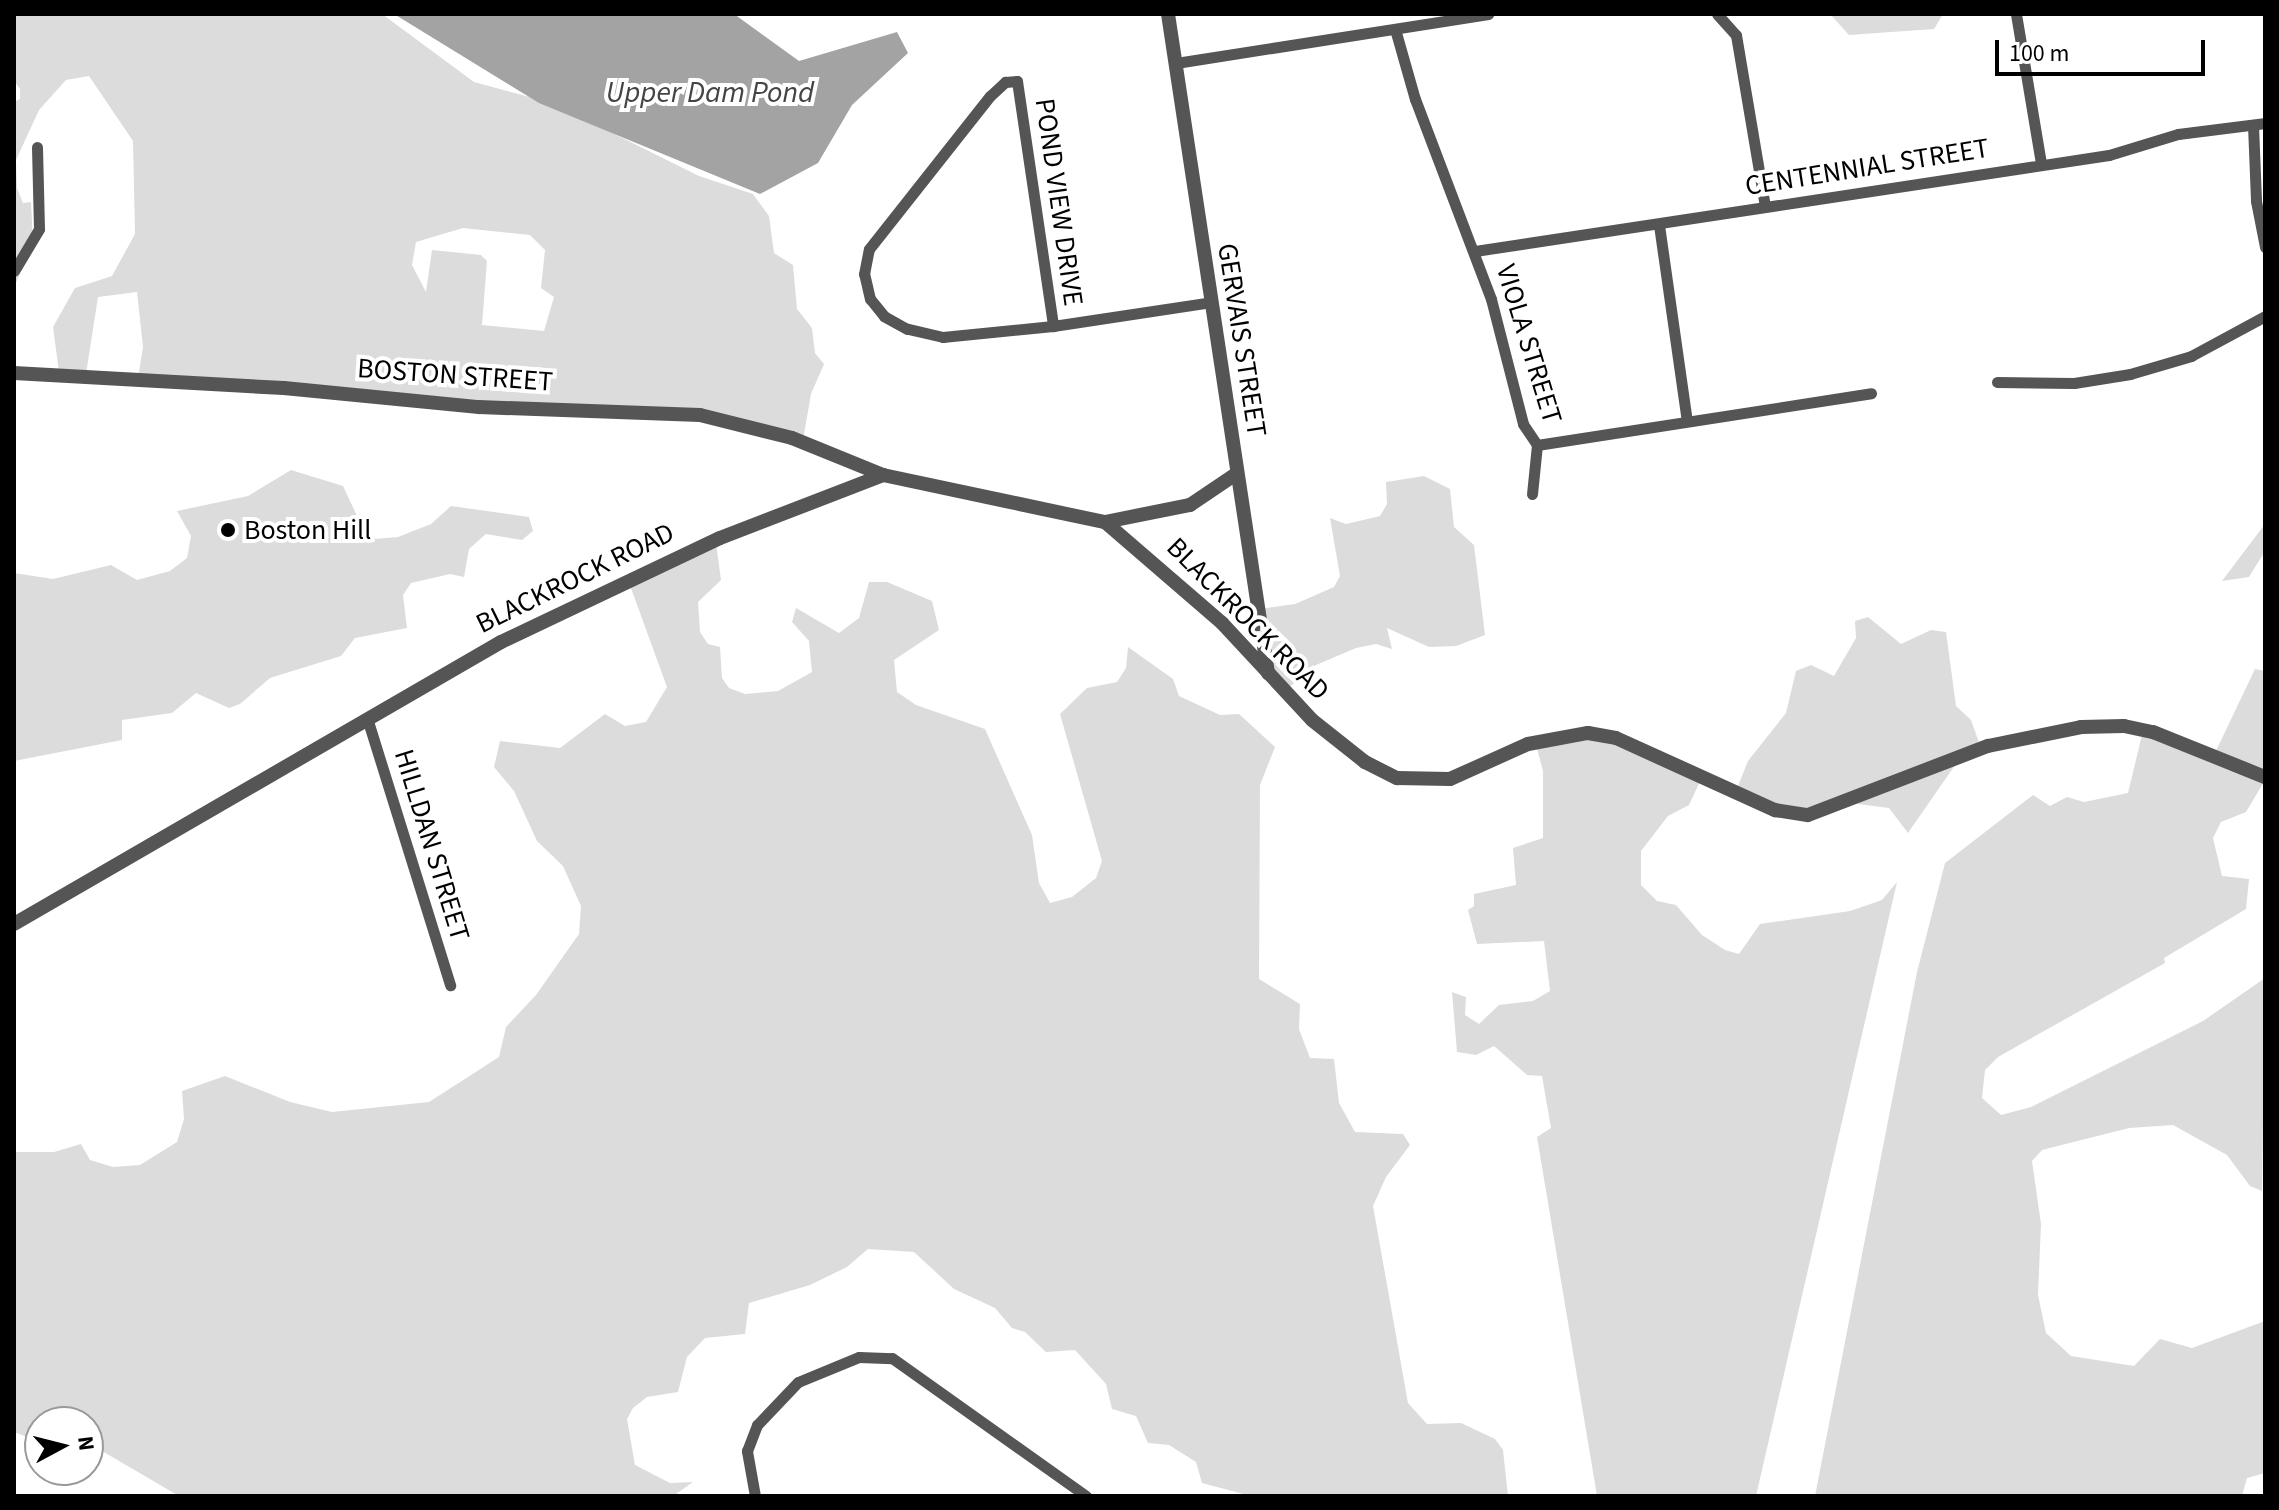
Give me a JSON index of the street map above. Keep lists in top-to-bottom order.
{
  "streets": {
    "street": [
      "CENTENNIAL STREET",
      "POND VIEW DRIVE",
      "GERVAIS STREET",
      "VIOLA STREET",
      "BOSTON STREET",
      "BLACKROCK ROAD",
      "HILLDAN STREET"
    ]
  },
  "crossings": [
    ["CENTENNIAL STREET", "VIOLA STREET"],
    ["POND VIEW DRIVE", "GERVAIS STREET"],
    ["GERVAIS STREET", "BLACKROCK ROAD"],
    ["BOSTON STREET", "BLACKROCK ROAD"],
    ["BLACKROCK ROAD", "HILLDAN STREET"]
  ],
  "water": ["Upper Dam Pond"],
  "places": ["Boston Hill"],
  "scale_bar": "100 m",
  "north": "right"
}
